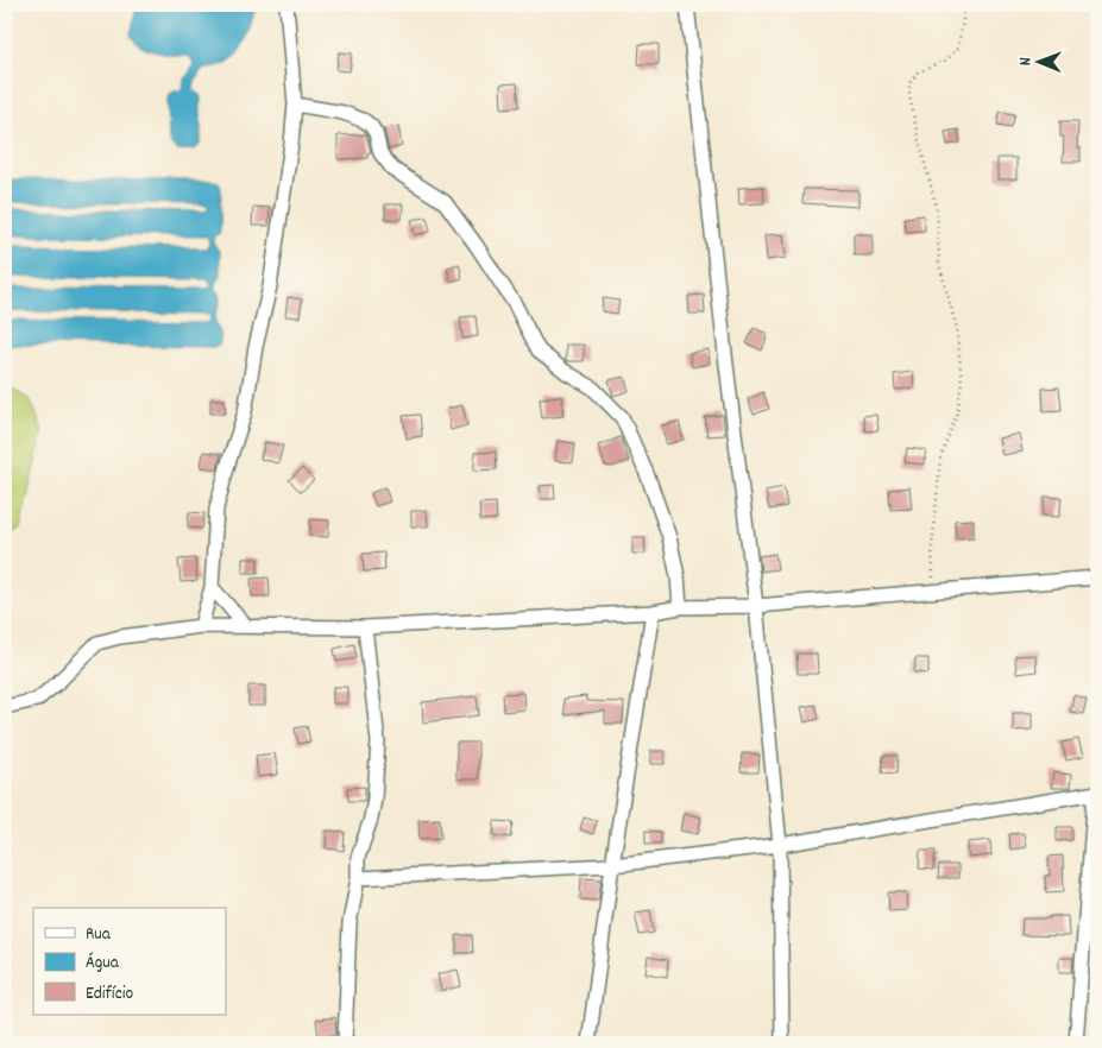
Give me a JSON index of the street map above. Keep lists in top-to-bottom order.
{
  "legend": ["Rua", "Água", "Edifício"],
  "north": "left"
}
